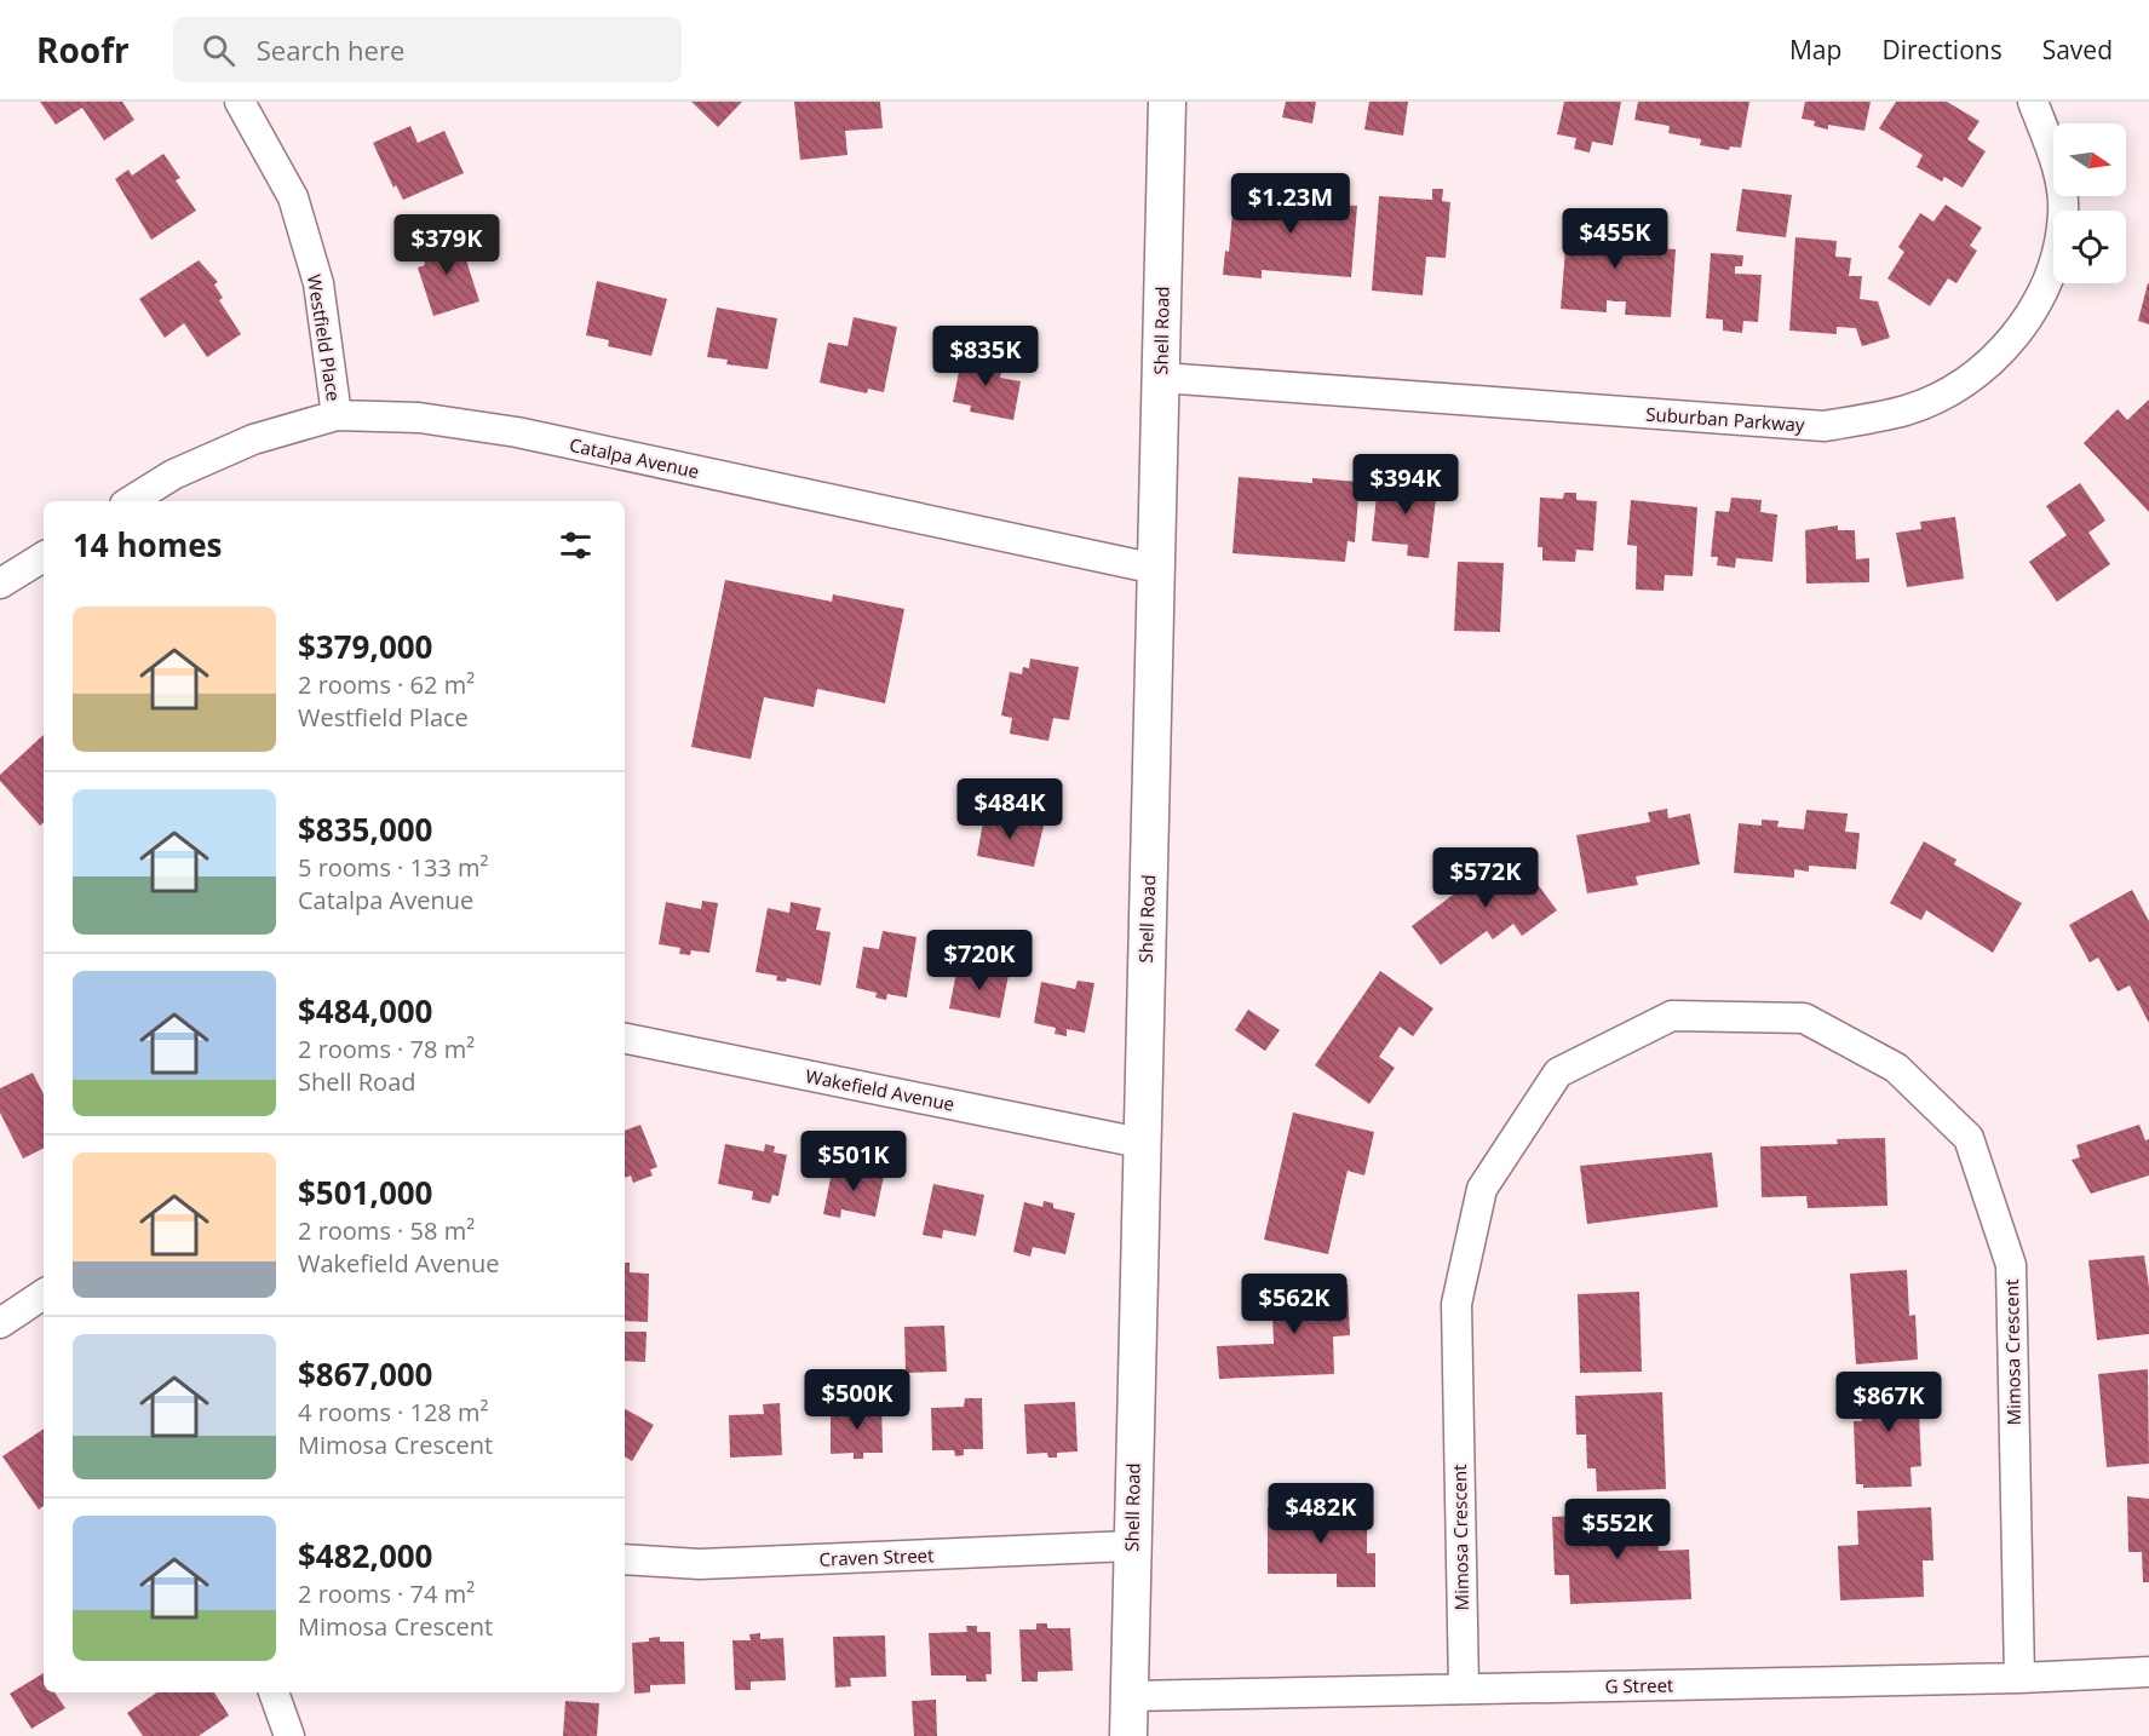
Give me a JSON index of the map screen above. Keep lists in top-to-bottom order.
{
  "streets": {
    "street": [
      "Shell Road",
      "Westfield Place",
      "Suburban Parkway",
      "Catalpa Avenue",
      "Wakefield Avenue",
      "Mimosa Crescent",
      "Craven Street",
      "G Street"
    ]
  },
  "crossings": [
    ["Shell Road", "Suburban Parkway"],
    ["Shell Road", "Catalpa Avenue"],
    ["Shell Road", "Wakefield Avenue"],
    ["Shell Road", "Craven Street"],
    ["Shell Road", "G Street"],
    ["Westfield Place", "Catalpa Avenue"],
    ["Mimosa Crescent", "G Street"]
  ],
  "north": "right",
  "page": {
    "header": "Roofr",
    "search": "Search here",
    "nav": ["Map", "Directions", "Saved"],
    "price": [
      "$1.23M",
      "$455K",
      "$379K",
      "$835K",
      "$394K",
      "$484K",
      "$572K",
      "$720K",
      "$501K",
      "$562K",
      "$500K",
      "$867K",
      "$482K",
      "$552K"
    ],
    "heading": "14 homes",
    "list": [
      {
        "name": "$379,000",
        "note": "2 rooms · 62 m² · Westfield Place"
      },
      {
        "name": "$835,000",
        "note": "5 rooms · 133 m² · Catalpa Avenue"
      },
      {
        "name": "$484,000",
        "note": "2 rooms · 78 m² · Shell Road"
      },
      {
        "name": "$501,000",
        "note": "2 rooms · 58 m² · Wakefield Avenue"
      },
      {
        "name": "$867,000",
        "note": "4 rooms · 128 m² · Mimosa Crescent"
      },
      {
        "name": "$482,000",
        "note": "2 rooms · 74 m² · Mimosa Crescent"
      }
    ]
  }
}
